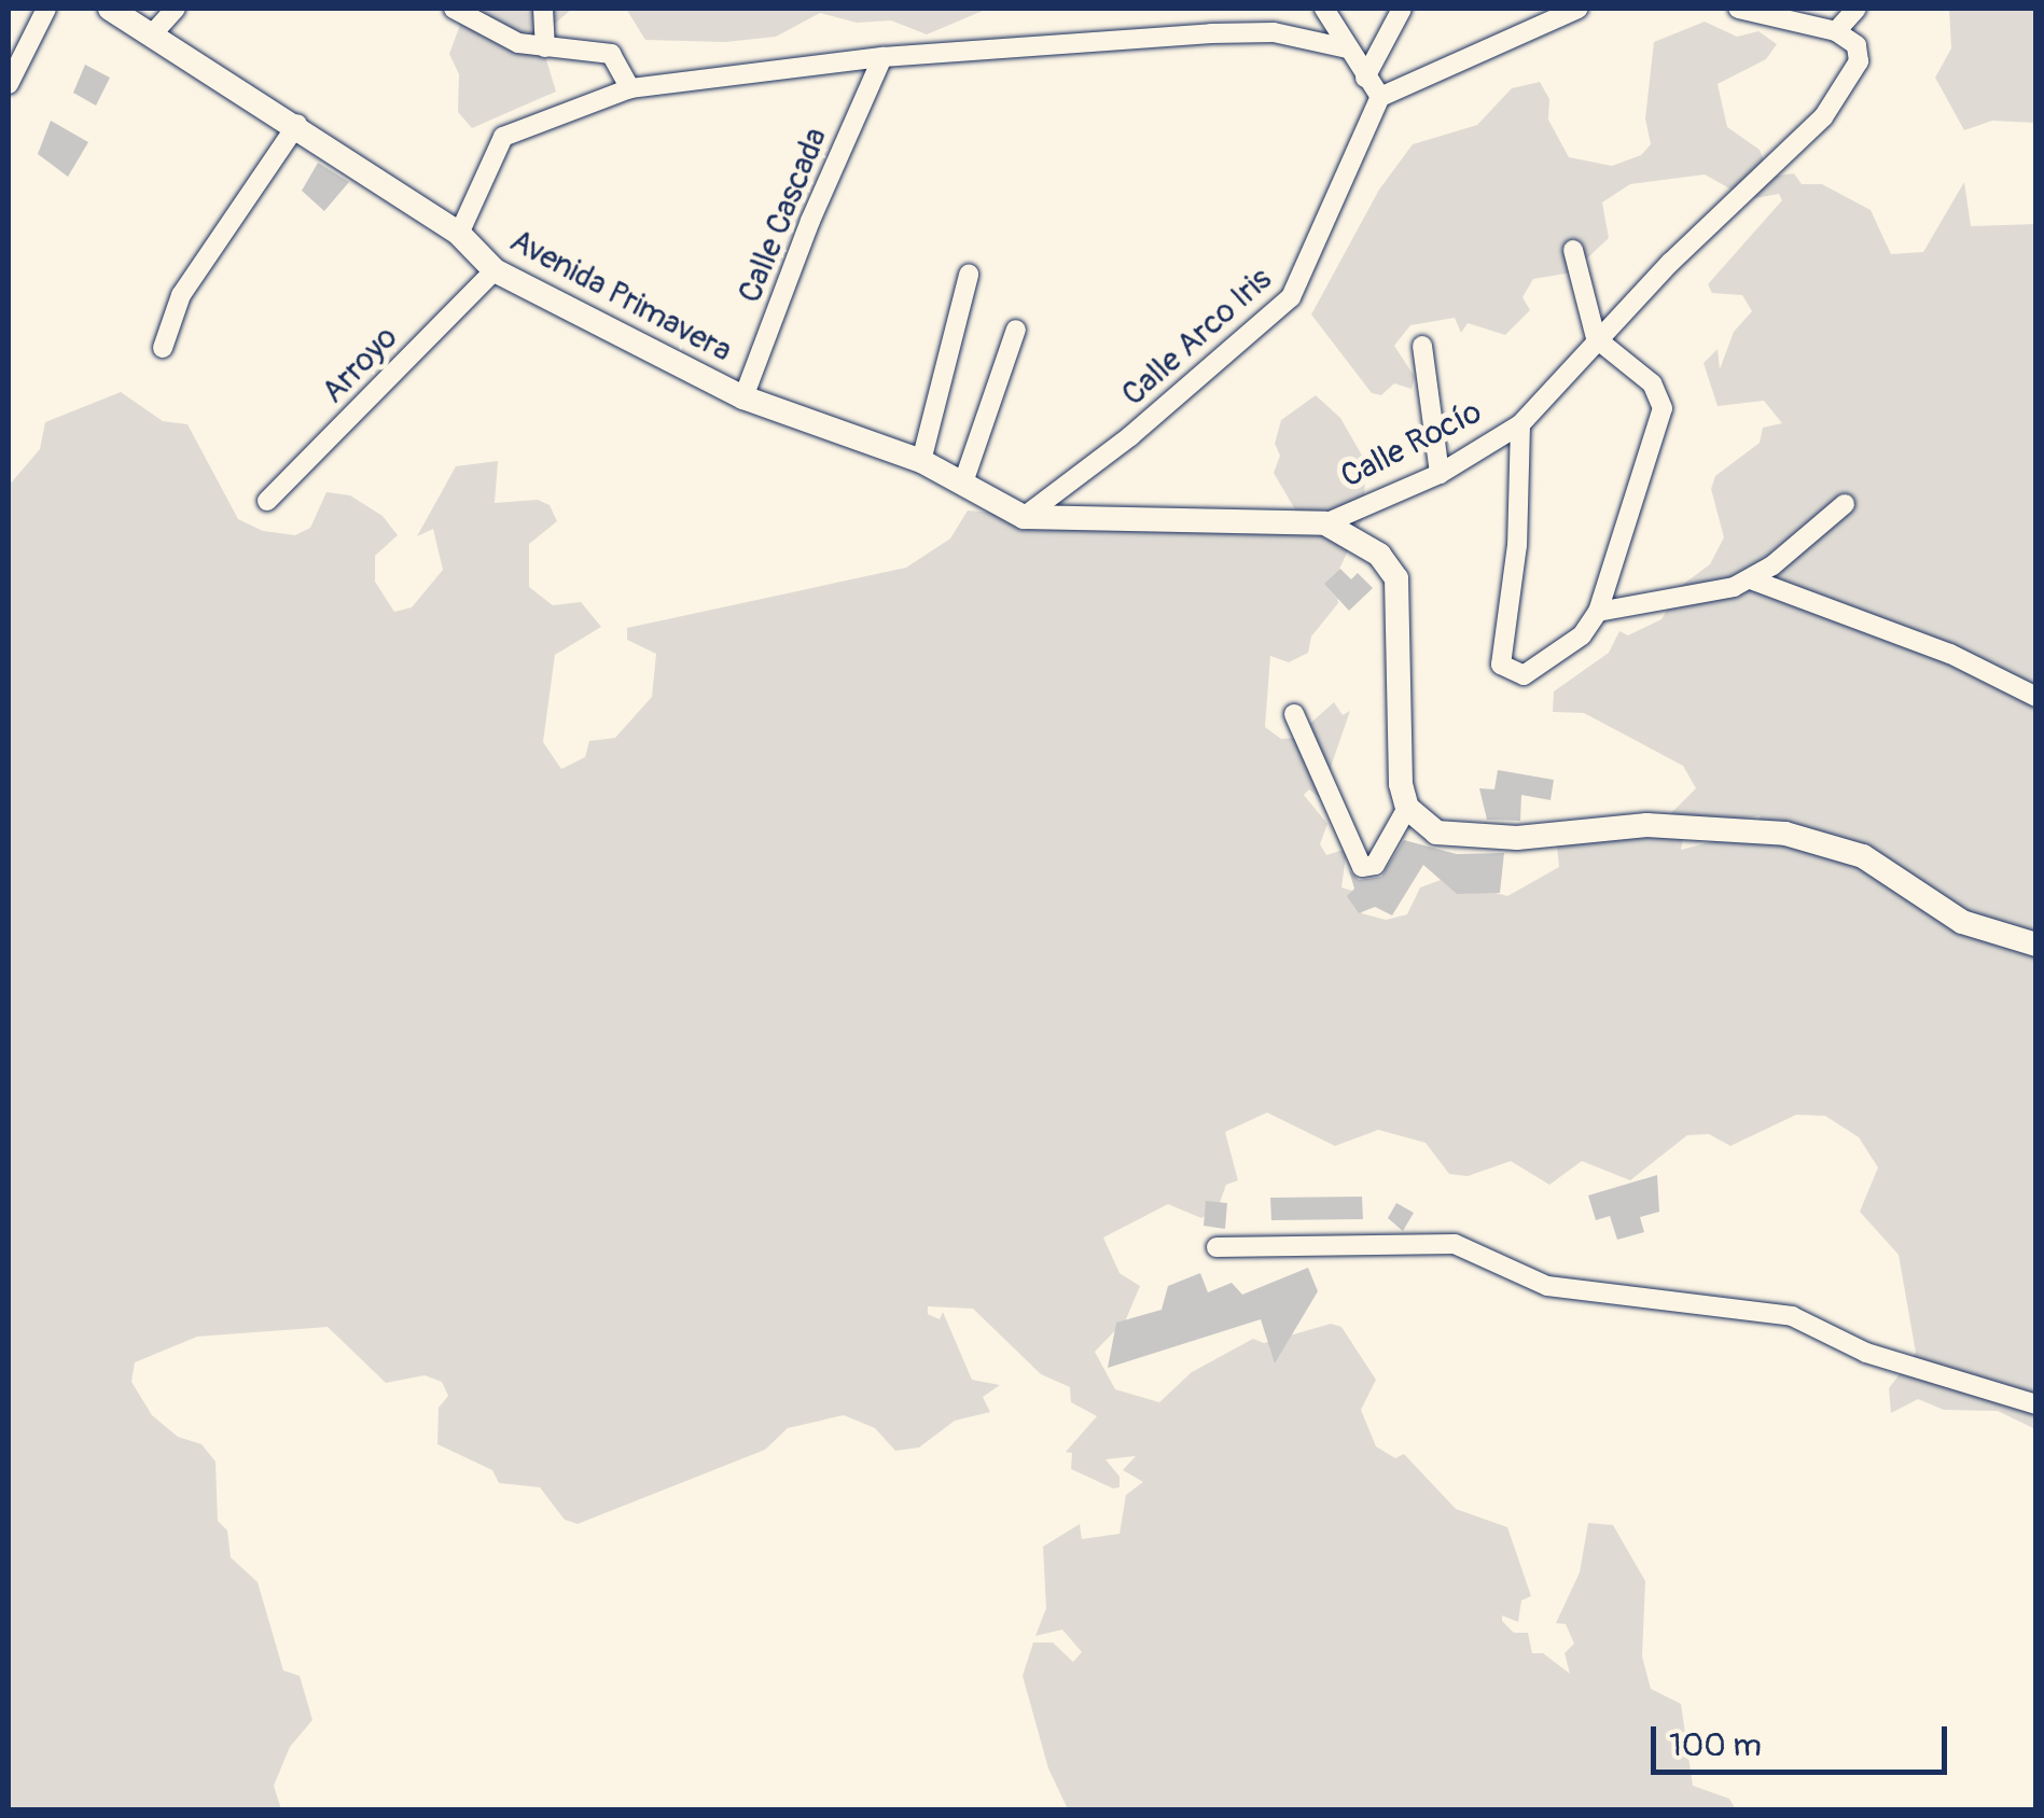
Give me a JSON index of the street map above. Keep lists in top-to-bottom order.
{
  "streets": {
    "street": [
      "Calle Cascada",
      "Avenida Primavera",
      "Calle Arco Iris",
      "Arroyo",
      "Calle Rocío"
    ]
  },
  "crossings": [
    ["Calle Cascada", "Avenida Primavera"],
    ["Avenida Primavera", "Calle Arco Iris"],
    ["Avenida Primavera", "Arroyo"],
    ["Avenida Primavera", "Calle Rocío"],
    ["Calle Arco Iris", "Calle Rocío"]
  ],
  "scale_bar": "100 m"
}
